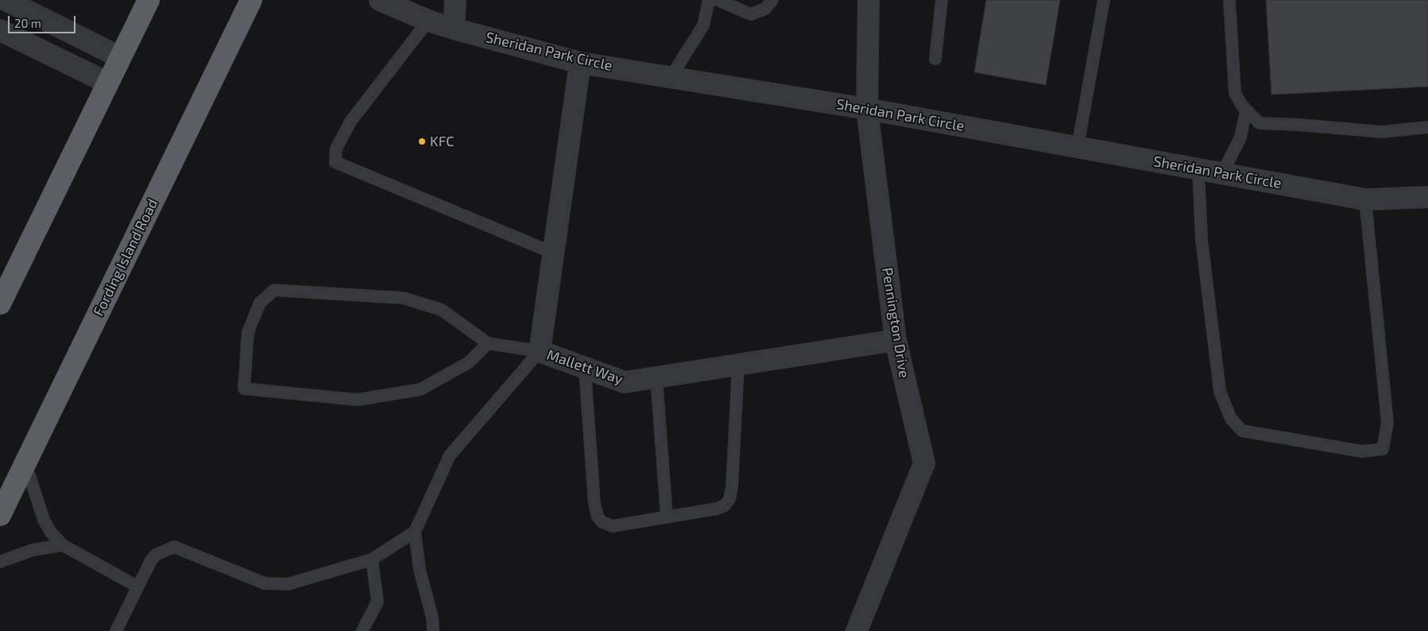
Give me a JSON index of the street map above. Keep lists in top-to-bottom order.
{
  "streets": {
    "highway": ["Fording Island Road"],
    "street": ["Sheridan Park Circle", "Pennington Drive", "Mallett Way"]
  },
  "crossings": [
    ["Sheridan Park Circle", "Pennington Drive"],
    ["Sheridan Park Circle", "Mallett Way"],
    ["Pennington Drive", "Mallett Way"]
  ],
  "places": ["KFC"],
  "scale_bar": "20 m"
}
